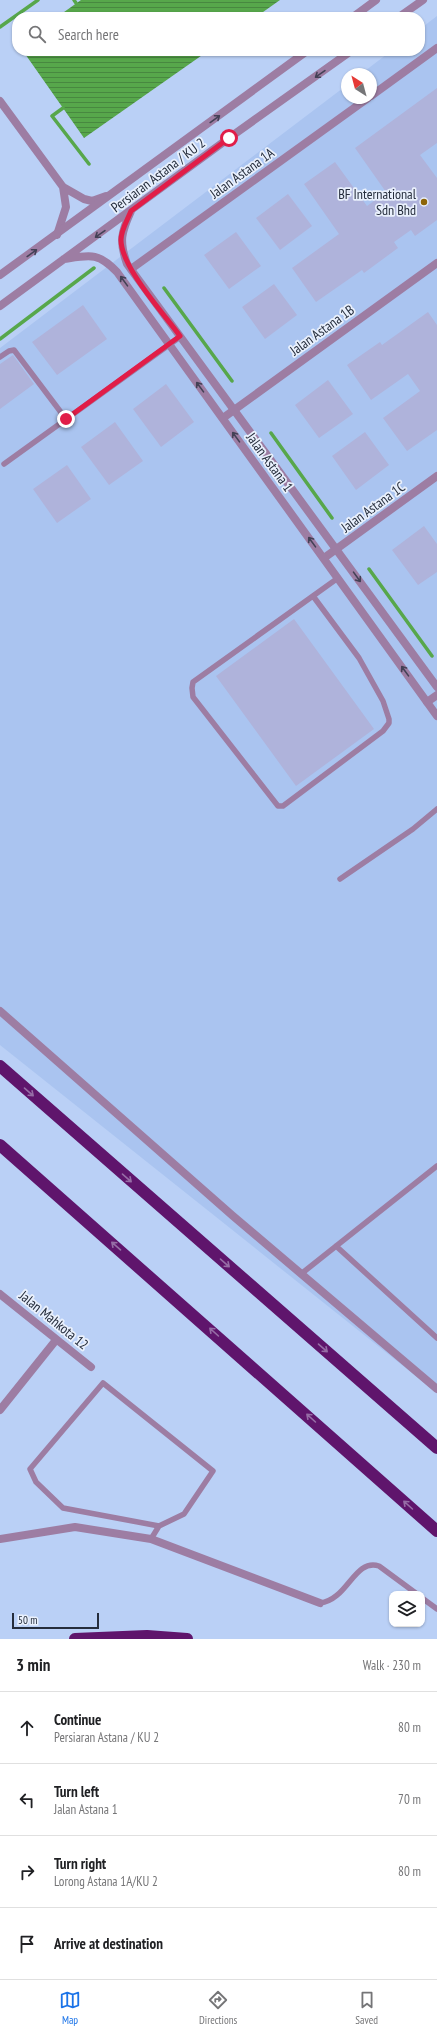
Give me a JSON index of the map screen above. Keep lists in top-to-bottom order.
{
  "streets": {
    "street": [
      "Jalan Astana 1A",
      "Persiaran Astana / KU 2",
      "Jalan Astana 1B",
      "Jalan Astana 1",
      "Jalan Astana 1C",
      "Jalan Mahkota 12"
    ]
  },
  "crossings": [
    ["Jalan Astana 1A", "Jalan Astana 1"],
    ["Persiaran Astana / KU 2", "Jalan Astana 1"],
    ["Jalan Astana 1B", "Jalan Astana 1"],
    ["Jalan Astana 1", "Jalan Astana 1C"]
  ],
  "places": ["BF International Sdn Bhd"],
  "scale_bar": "50 m",
  "north": "top left",
  "page": {
    "search": "Search here",
    "scale": "50 m",
    "heading": ["3 min", "Walk · 230 m"],
    "list": [
      ["Continue", "Persiaran Astana / KU 2", "80 m"],
      ["Turn left", "Jalan Astana 1", "70 m"],
      ["Turn right", "Lorong Astana 1A/KU 2", "80 m"],
      "Arrive at destination"
    ],
    "nav": ["Map", "Directions", "Saved"]
  }
}
